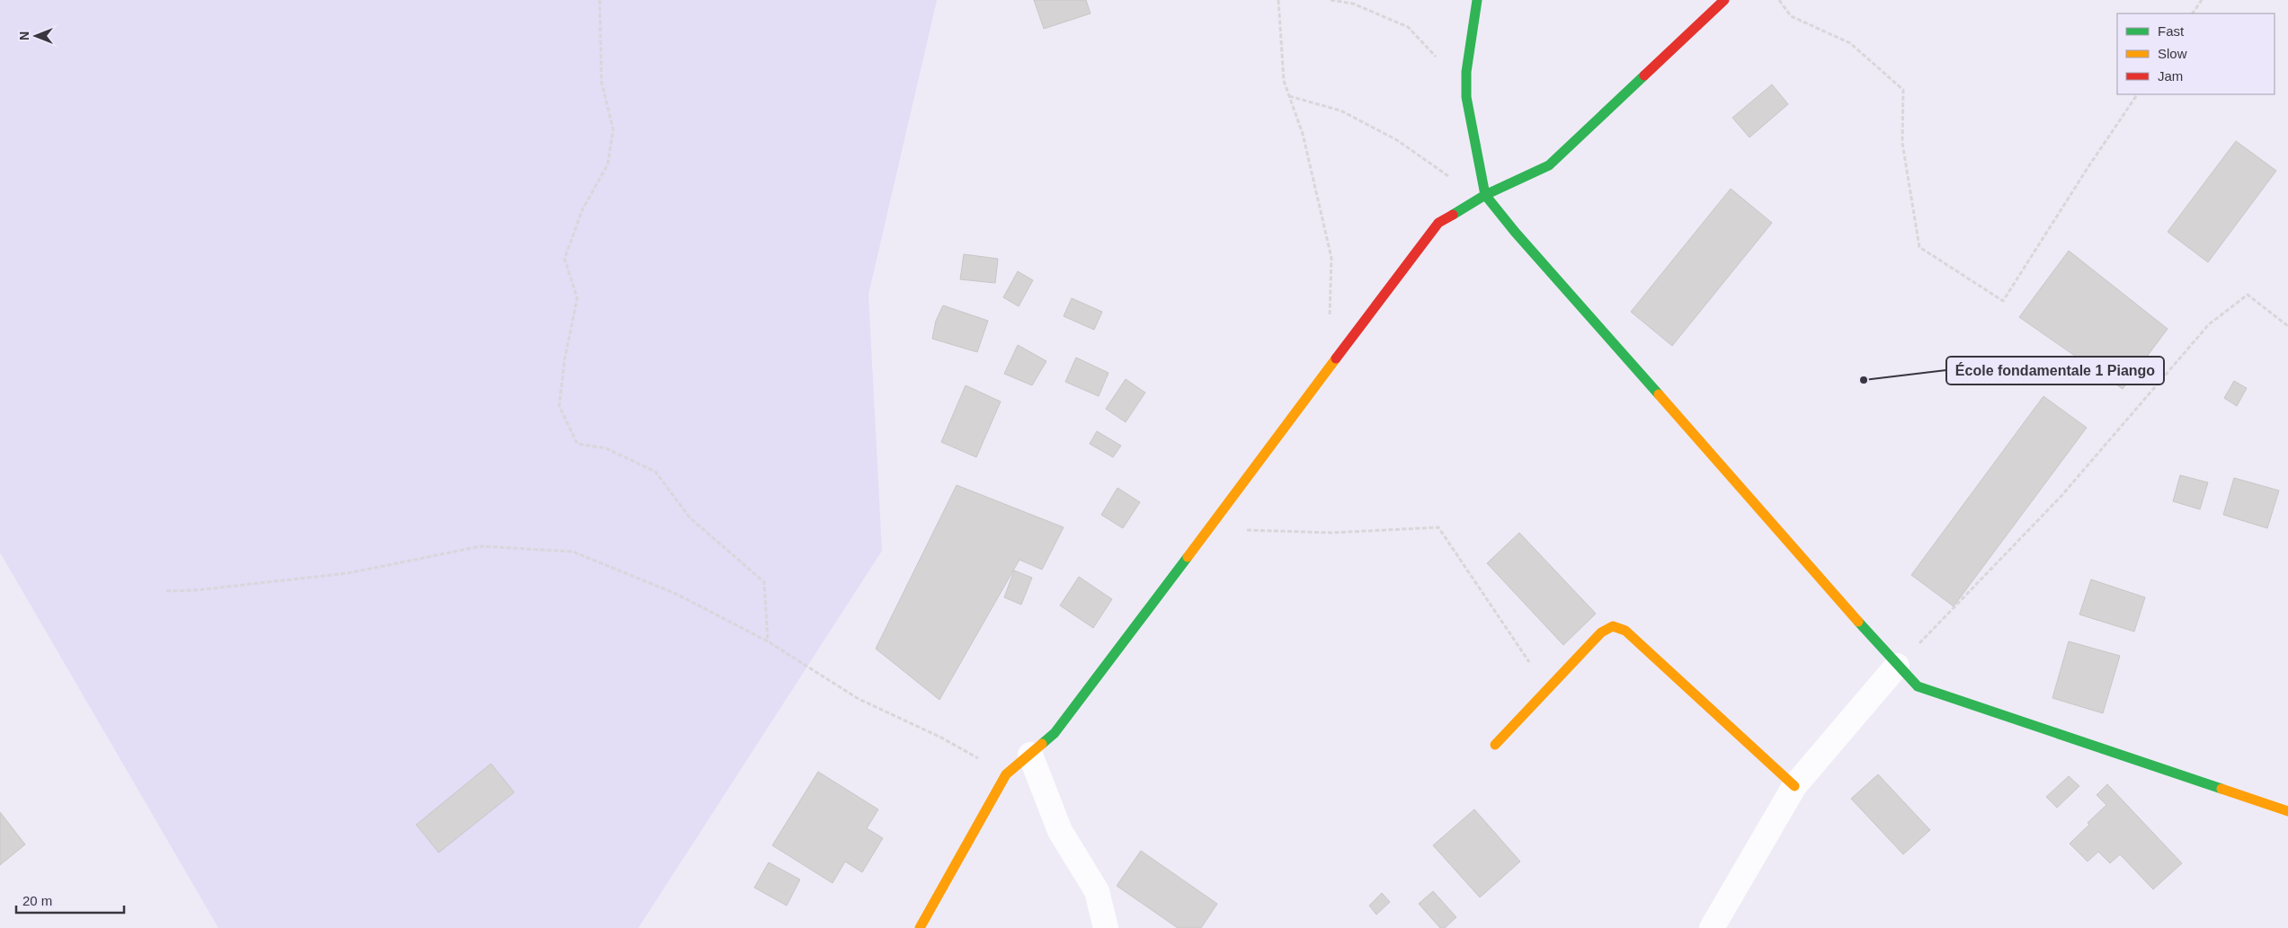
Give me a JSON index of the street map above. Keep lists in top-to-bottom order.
{
  "places": ["École fondamentale 1 Piango"],
  "legend": ["Fast", "Slow", "Jam"],
  "scale_bar": "20 m",
  "north": "left"
}
